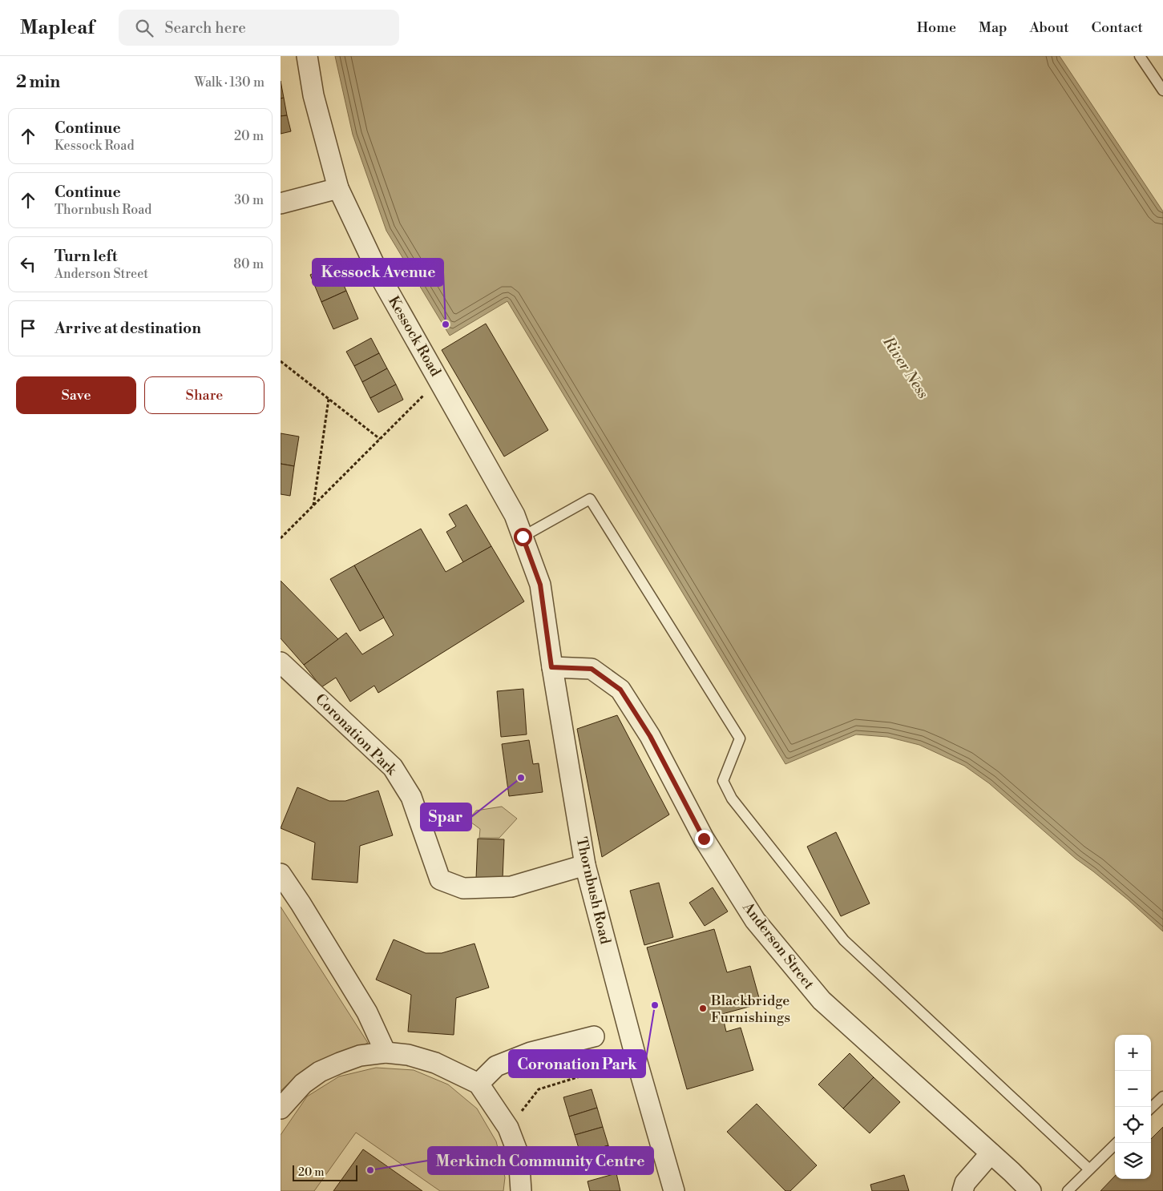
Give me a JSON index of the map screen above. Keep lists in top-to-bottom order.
{
  "streets": {
    "street": [
      "Kessock Road",
      "Coronation Park",
      "Thornbush Road",
      "Anderson Street"
    ]
  },
  "crossings": [
    ["Kessock Road", "Thornbush Road"],
    ["Coronation Park", "Thornbush Road"],
    ["Thornbush Road", "Anderson Street"]
  ],
  "water": ["River Ness"],
  "places": [
    "Kessock Avenue",
    "Spar",
    "Coronation Park",
    "Blackbridge Furnishings",
    "Merkinch Community Centre"
  ],
  "scale_bar": "20 m",
  "page": {
    "header": "Mapleaf",
    "search": "Search here",
    "nav": [
      "Home",
      "Map",
      "About",
      "Contact"
    ],
    "heading": ["2 min", "Walk · 130 m"],
    "list": [
      ["Continue", "Kessock Road", "20 m"],
      ["Continue", "Thornbush Road", "30 m"],
      ["Turn left", "Anderson Street", "80 m"],
      "Arrive at destination"
    ],
    "buttons": ["Save", "Share"],
    "map_buttons": ["+", "−"],
    "scale": "20 m"
  }
}
